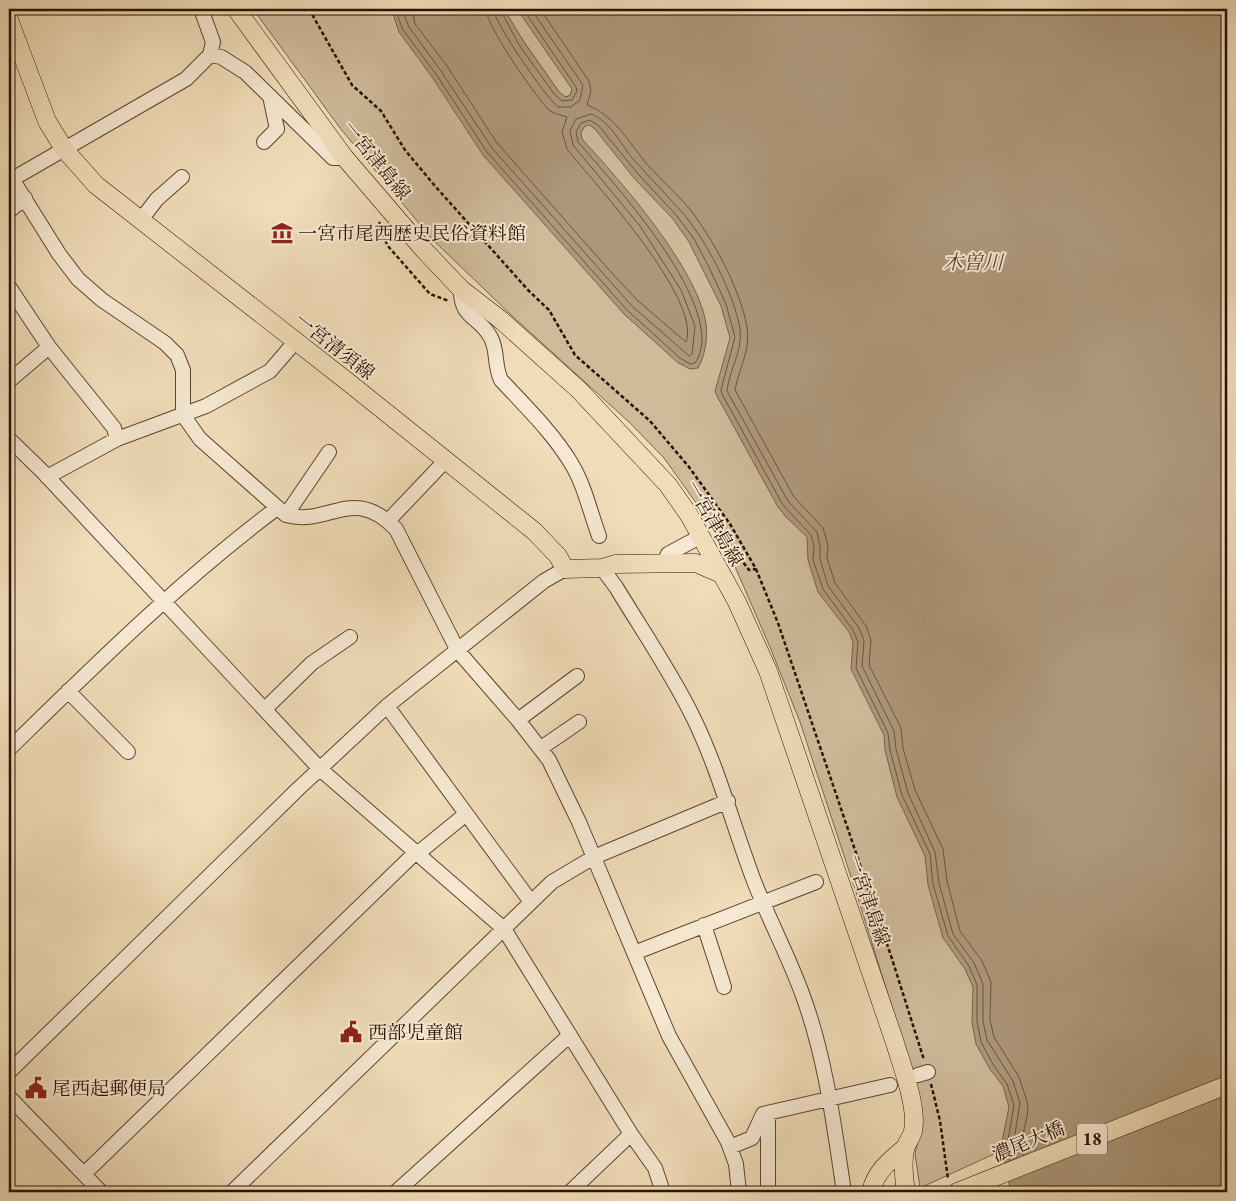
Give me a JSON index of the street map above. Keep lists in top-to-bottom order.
{
  "streets": {
    "main road": [
      "一宮津島線",
      "一宮清須線",
      "18",
      "濃尾大橋"
    ]
  },
  "water": ["木曽川"],
  "places": {
    "museum": ["一宮市尾西歴史民俗資料館"],
    "public building": ["西部児童館", "尾西起郵便局"]
  }
}
